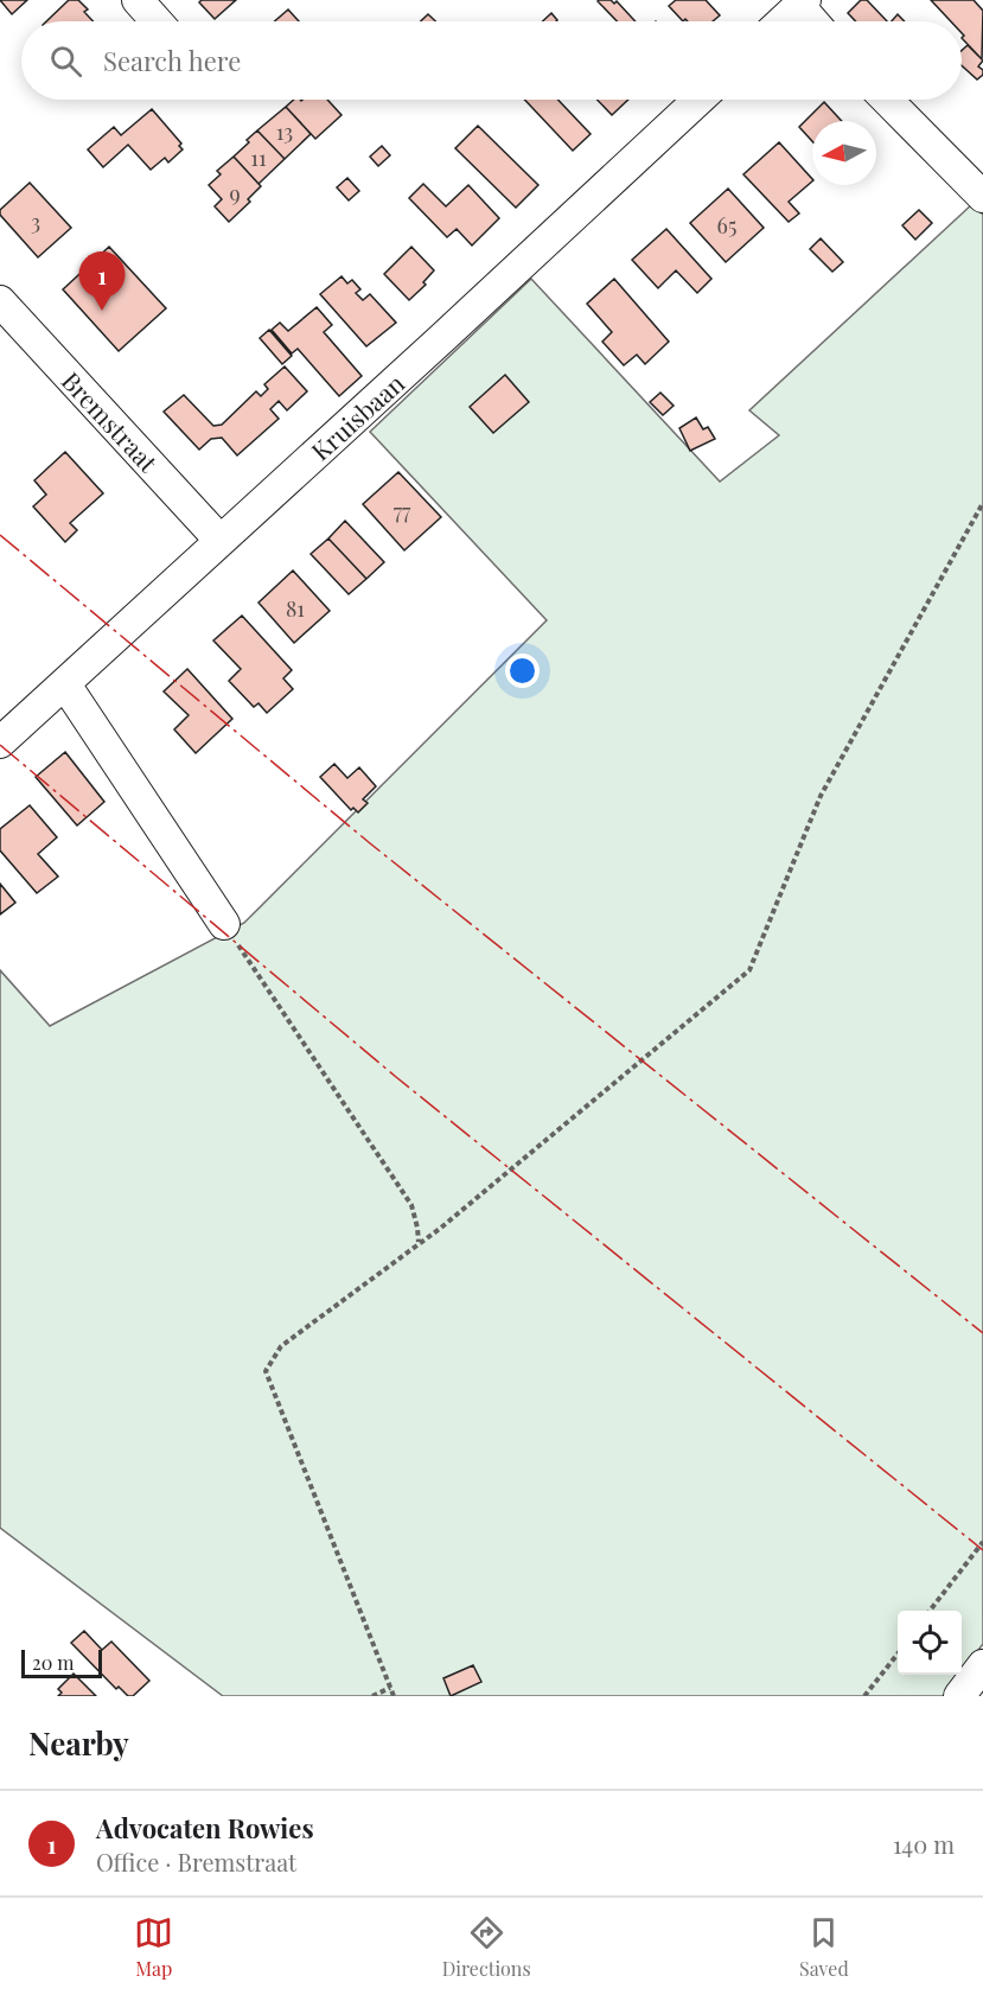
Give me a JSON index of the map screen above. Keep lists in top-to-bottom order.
{
  "streets": {
    "street": ["Kruisbaan", "Bremstraat"]
  },
  "crossings": [
    ["Kruisbaan", "Bremstraat"]
  ],
  "house_numbers": [
    "13",
    "11",
    "9",
    "3",
    "65",
    "77",
    "81"
  ],
  "scale_bar": "20 m",
  "north": "left",
  "page": {
    "search": "Search here",
    "pins": "1",
    "scale": "20 m",
    "heading": "Nearby",
    "list": [
      {
        "mark": "1",
        "name": "Advocaten Rowies",
        "note": "Office · Bremstraat",
        "value": "140 m"
      }
    ],
    "nav": ["Map", "Directions", "Saved"]
  }
}
